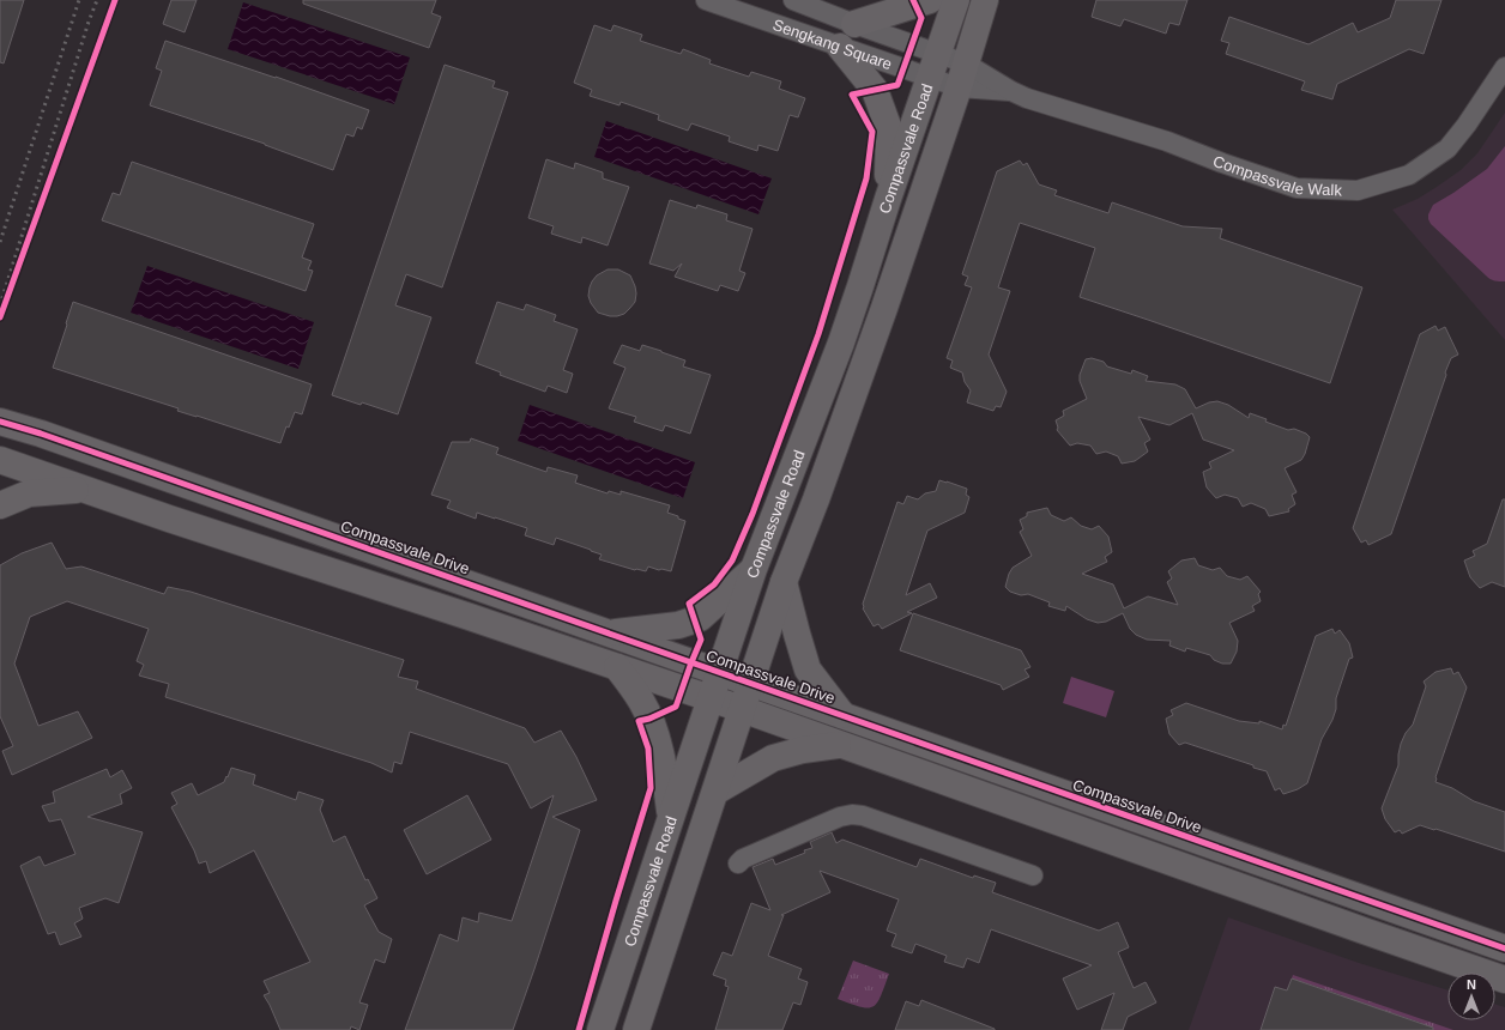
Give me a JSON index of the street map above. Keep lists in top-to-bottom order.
{
  "streets": {
    "street": [
      "Sengkang Square",
      "Compassvale Road",
      "Compassvale Walk",
      "Compassvale Drive"
    ]
  },
  "crossings": [
    ["Sengkang Square", "Compassvale Road"],
    ["Sengkang Square", "Compassvale Walk"],
    ["Compassvale Road", "Compassvale Walk"],
    ["Compassvale Road", "Compassvale Drive"]
  ],
  "north": "top"
}
